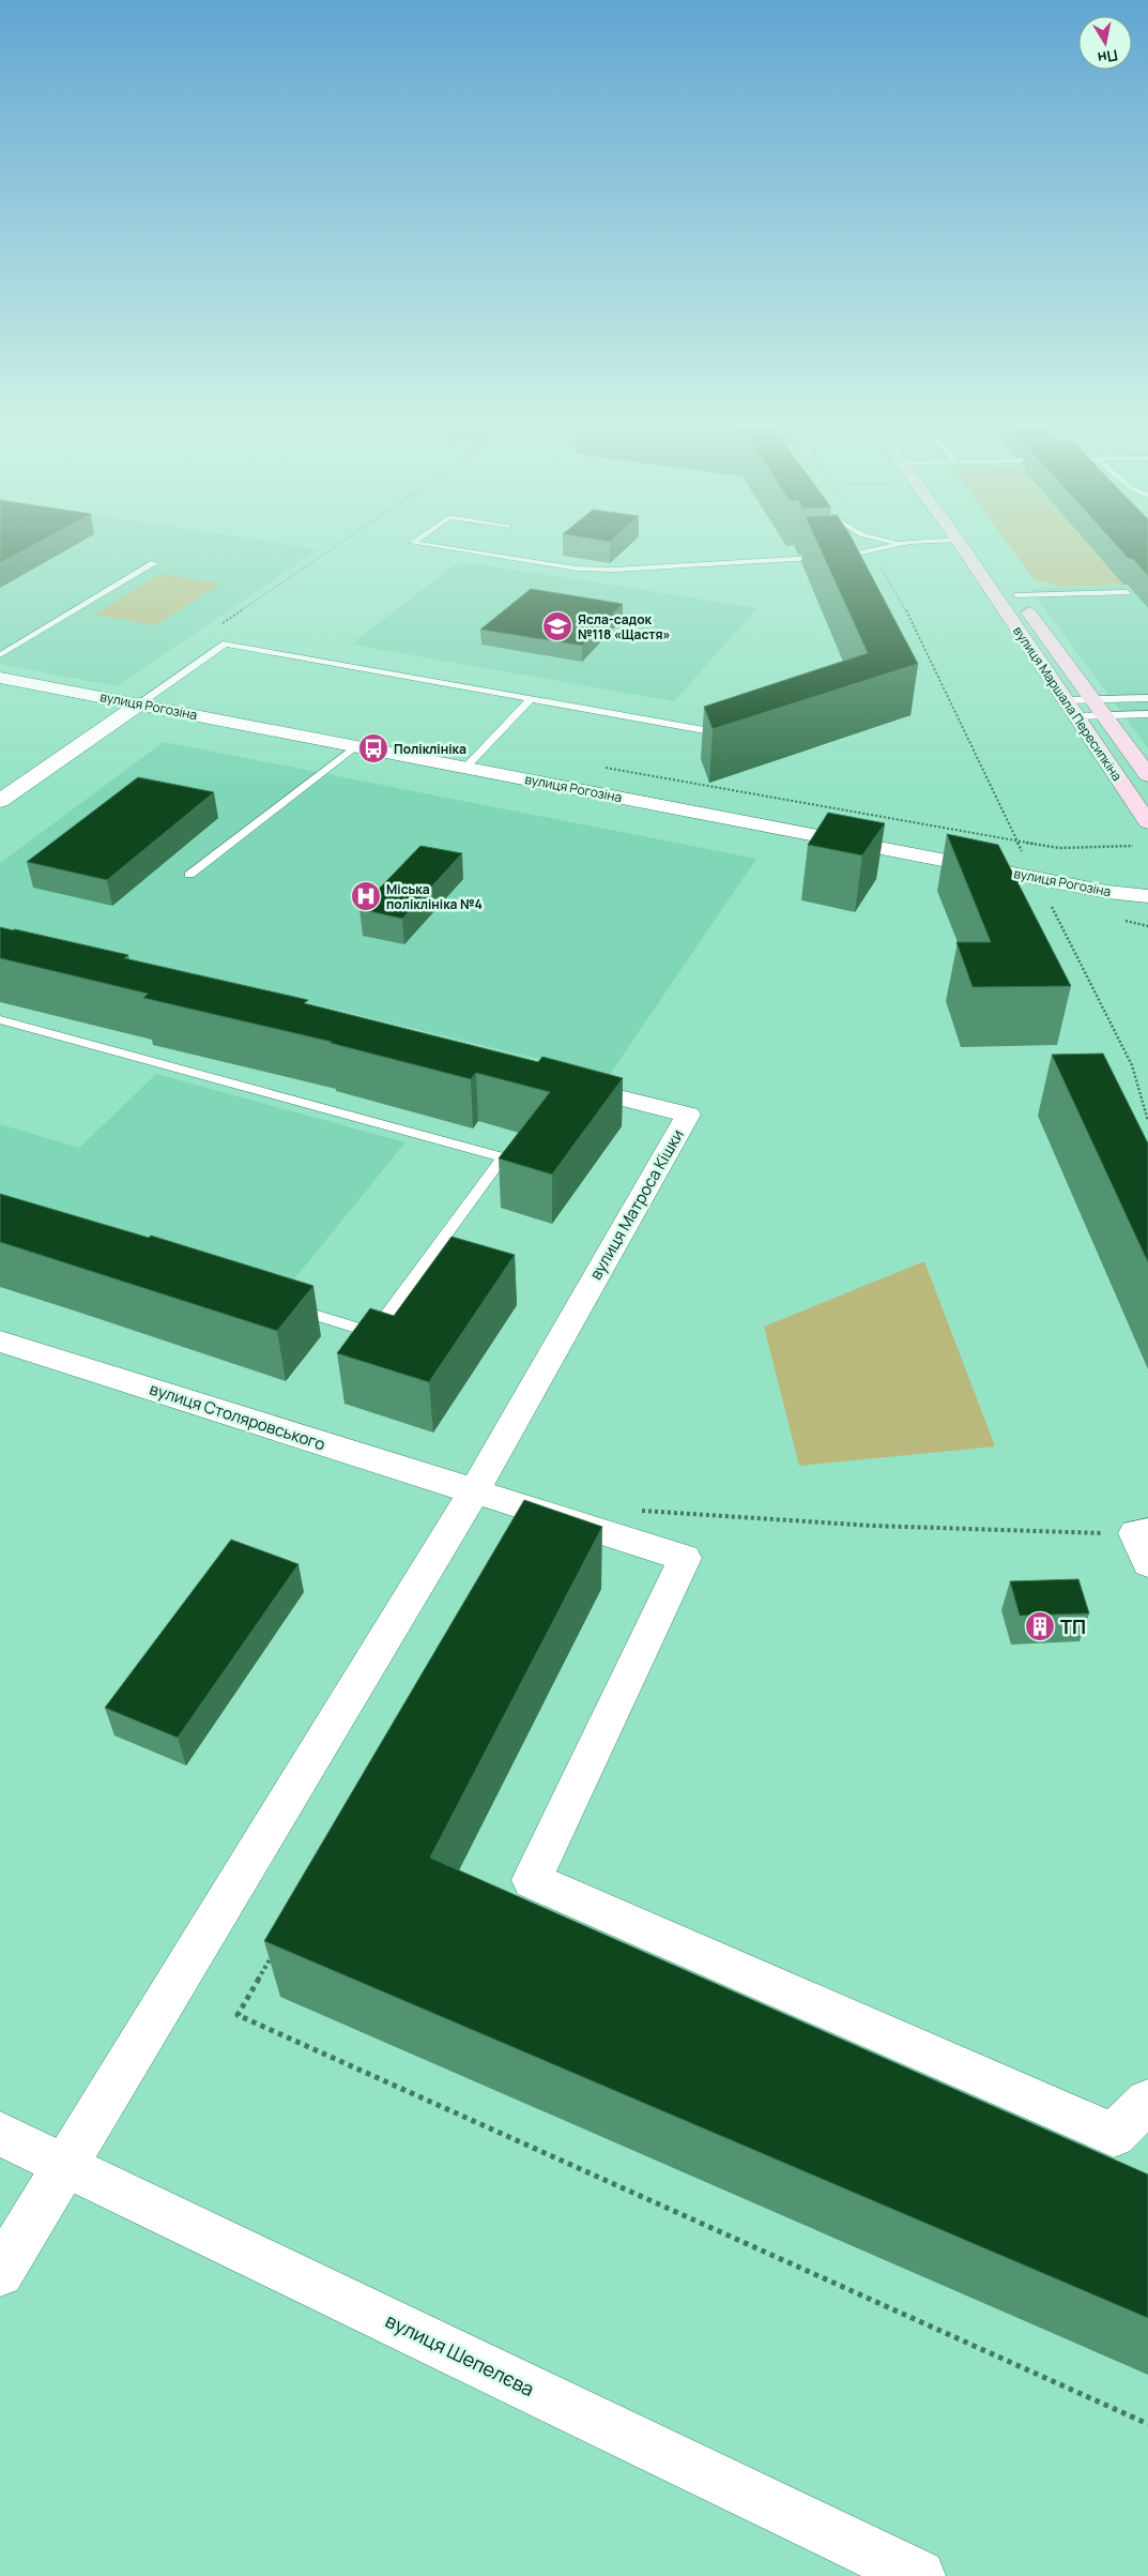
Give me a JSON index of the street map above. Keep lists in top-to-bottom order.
{
  "streets": {
    "main road": ["вулиця Маршала Пересипкіна"],
    "street": [
      "вулиця Рогозіна",
      "вулиця Матроса Кішки",
      "вулиця Столяровського",
      "вулиця Шепелєва"
    ]
  },
  "crossings": [
    ["вулиця Матроса Кішки", "вулиця Столяровського"]
  ],
  "places": {
    "school or university": ["Ясла-садок №118 «Щастя»"],
    "bus stop": ["Поліклініка"],
    "hospital": ["Міська поліклініка №4"],
    "building": ["ТП"]
  },
  "north": "bottom"
}
